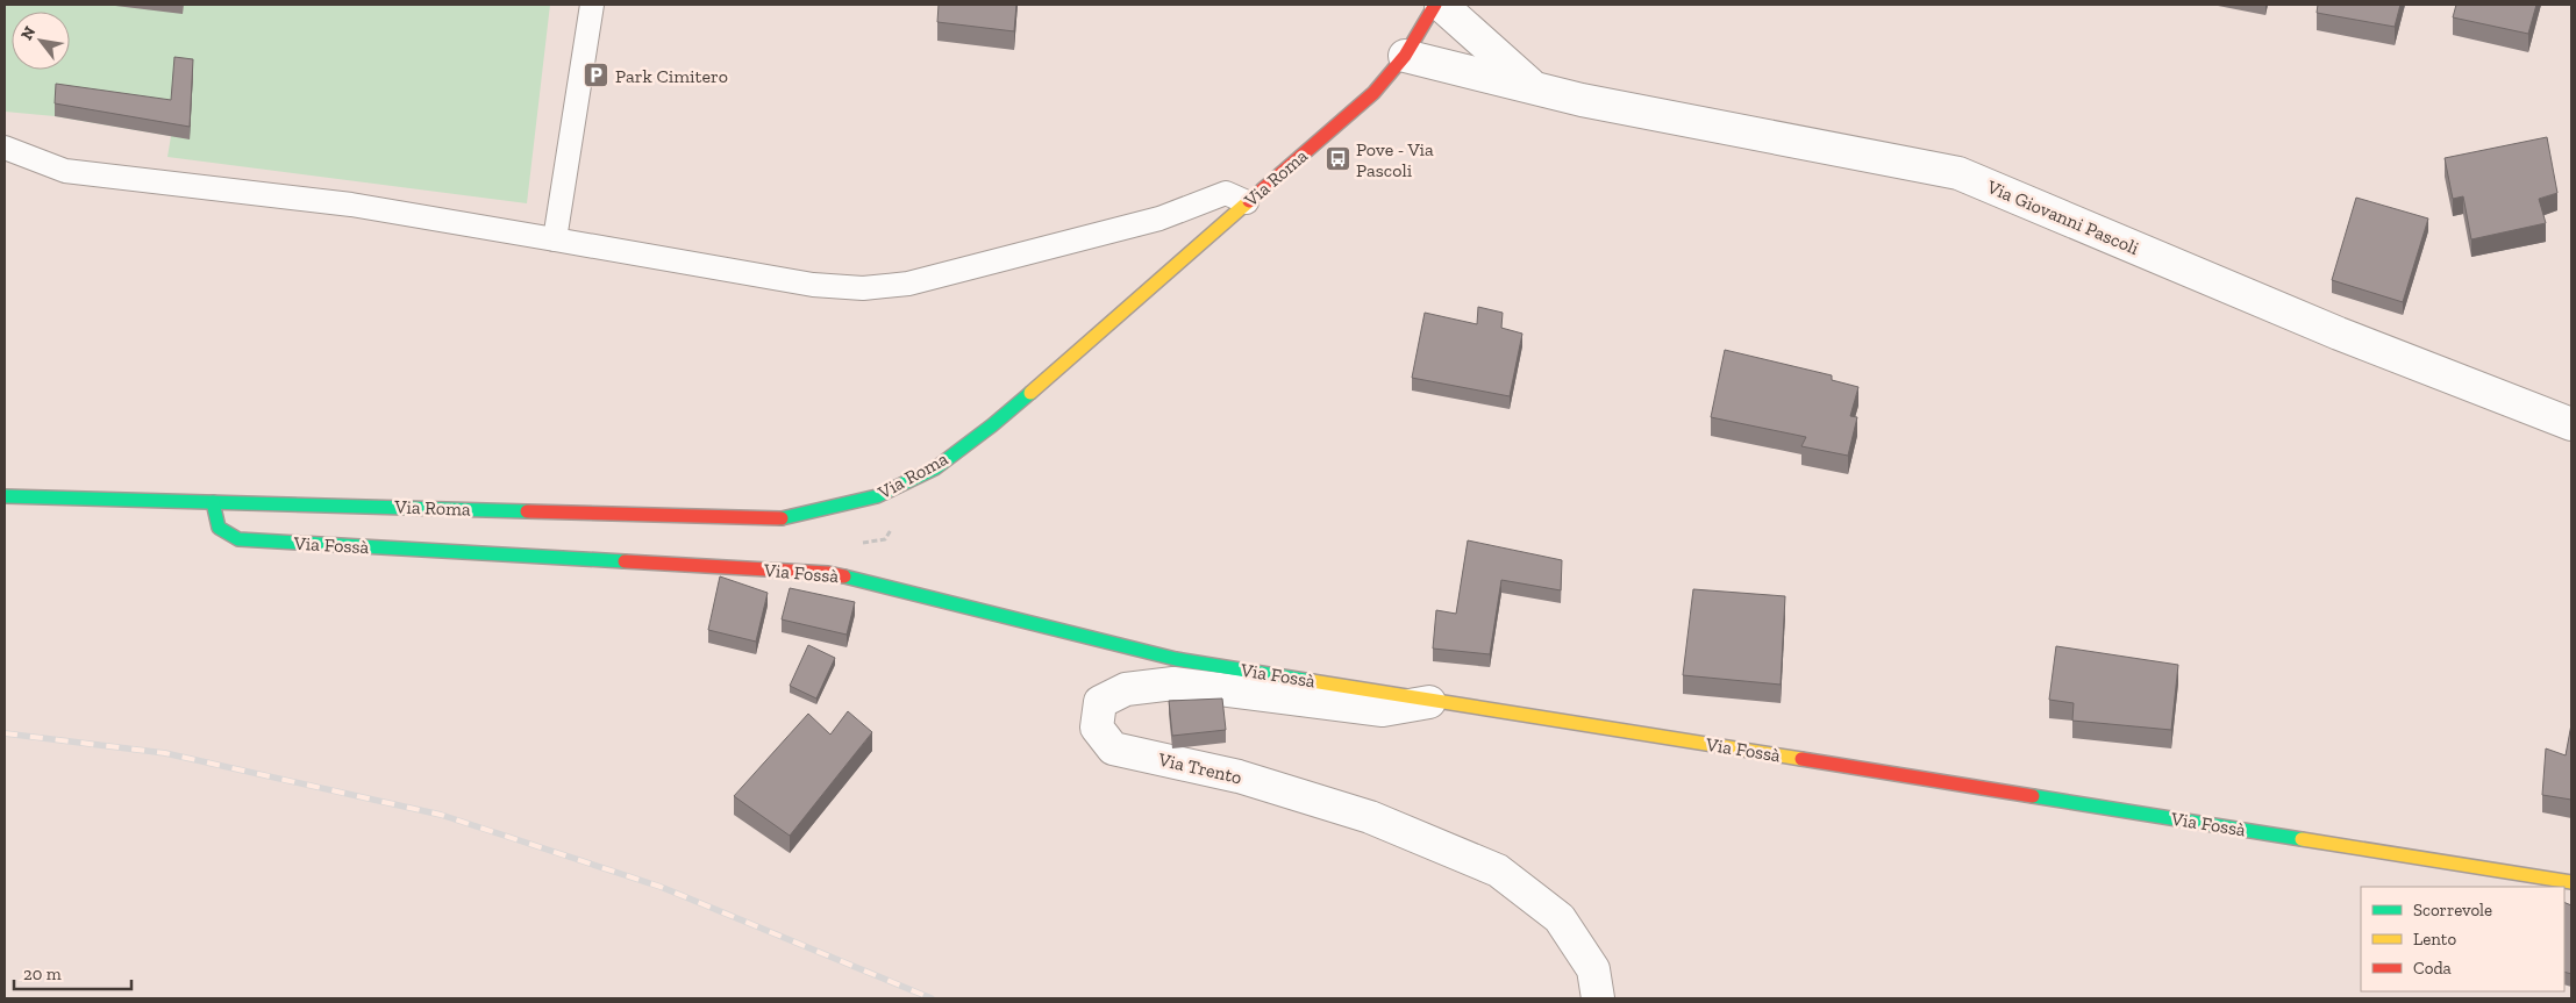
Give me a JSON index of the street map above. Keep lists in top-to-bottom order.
{
  "streets": {
    "street": [
      "Via Roma",
      "Via Giovanni Pascoli",
      "Via Fossà",
      "Via Trento"
    ]
  },
  "crossings": [
    ["Via Roma", "Via Giovanni Pascoli"],
    ["Via Roma", "Via Fossà"],
    ["Via Fossà", "Via Trento"]
  ],
  "places": {
    "parking": ["Park Cimitero"],
    "bus stop": ["Pove - Via Pascoli"]
  },
  "legend": ["Scorrevole", "Lento", "Coda"],
  "scale_bar": "20 m",
  "north": "top left"
}
